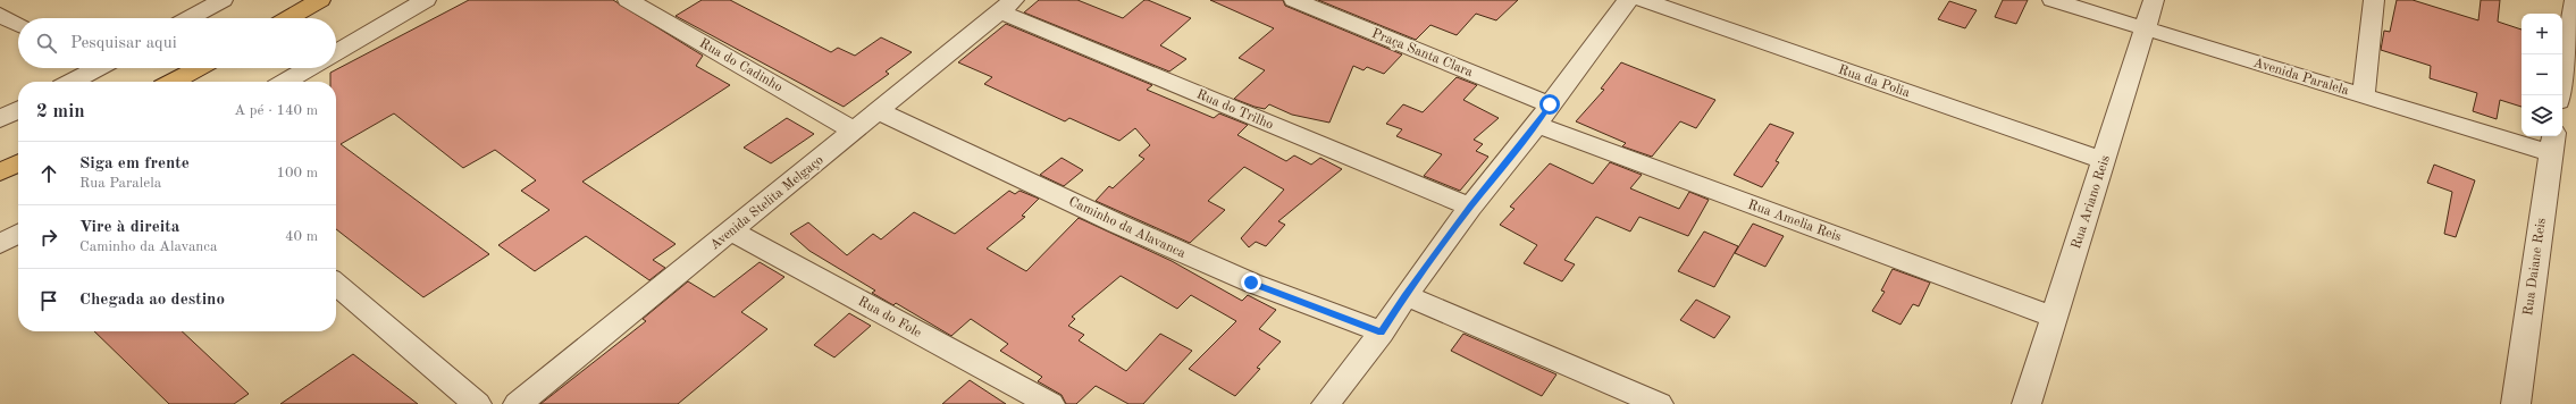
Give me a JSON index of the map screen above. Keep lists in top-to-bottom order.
{
  "streets": {
    "street": [
      "Praça Santa Clara",
      "Rua do Cadinho",
      "Avenida Paralela",
      "Rua da Polia",
      "Rua do Trilho",
      "Avenida Stelita Melgaço",
      "Rua Ariano Reis",
      "Rua Amelia Reis",
      "Caminho da Alavanca",
      "Rua Daiane Reis",
      "Rua do Fole"
    ]
  },
  "crossings": [
    ["Praça Santa Clara", "Rua Amelia Reis"],
    ["Rua do Cadinho", "Avenida Stelita Melgaço"],
    ["Avenida Paralela", "Rua Ariano Reis"],
    ["Avenida Paralela", "Rua Daiane Reis"],
    ["Rua da Polia", "Rua Ariano Reis"],
    ["Rua do Trilho", "Avenida Stelita Melgaço"],
    ["Avenida Stelita Melgaço", "Caminho da Alavanca"],
    ["Avenida Stelita Melgaço", "Rua do Fole"],
    ["Rua Ariano Reis", "Rua Amelia Reis"]
  ],
  "page": {
    "map_buttons": ["+", "−"],
    "search": "Pesquisar aqui",
    "heading": ["2 min", "A pé · 140 m"],
    "list": [
      ["Siga em frente", "Rua Paralela", "100 m"],
      ["Vire à direita", "Caminho da Alavanca", "40 m"],
      "Chegada ao destino"
    ]
  }
}
